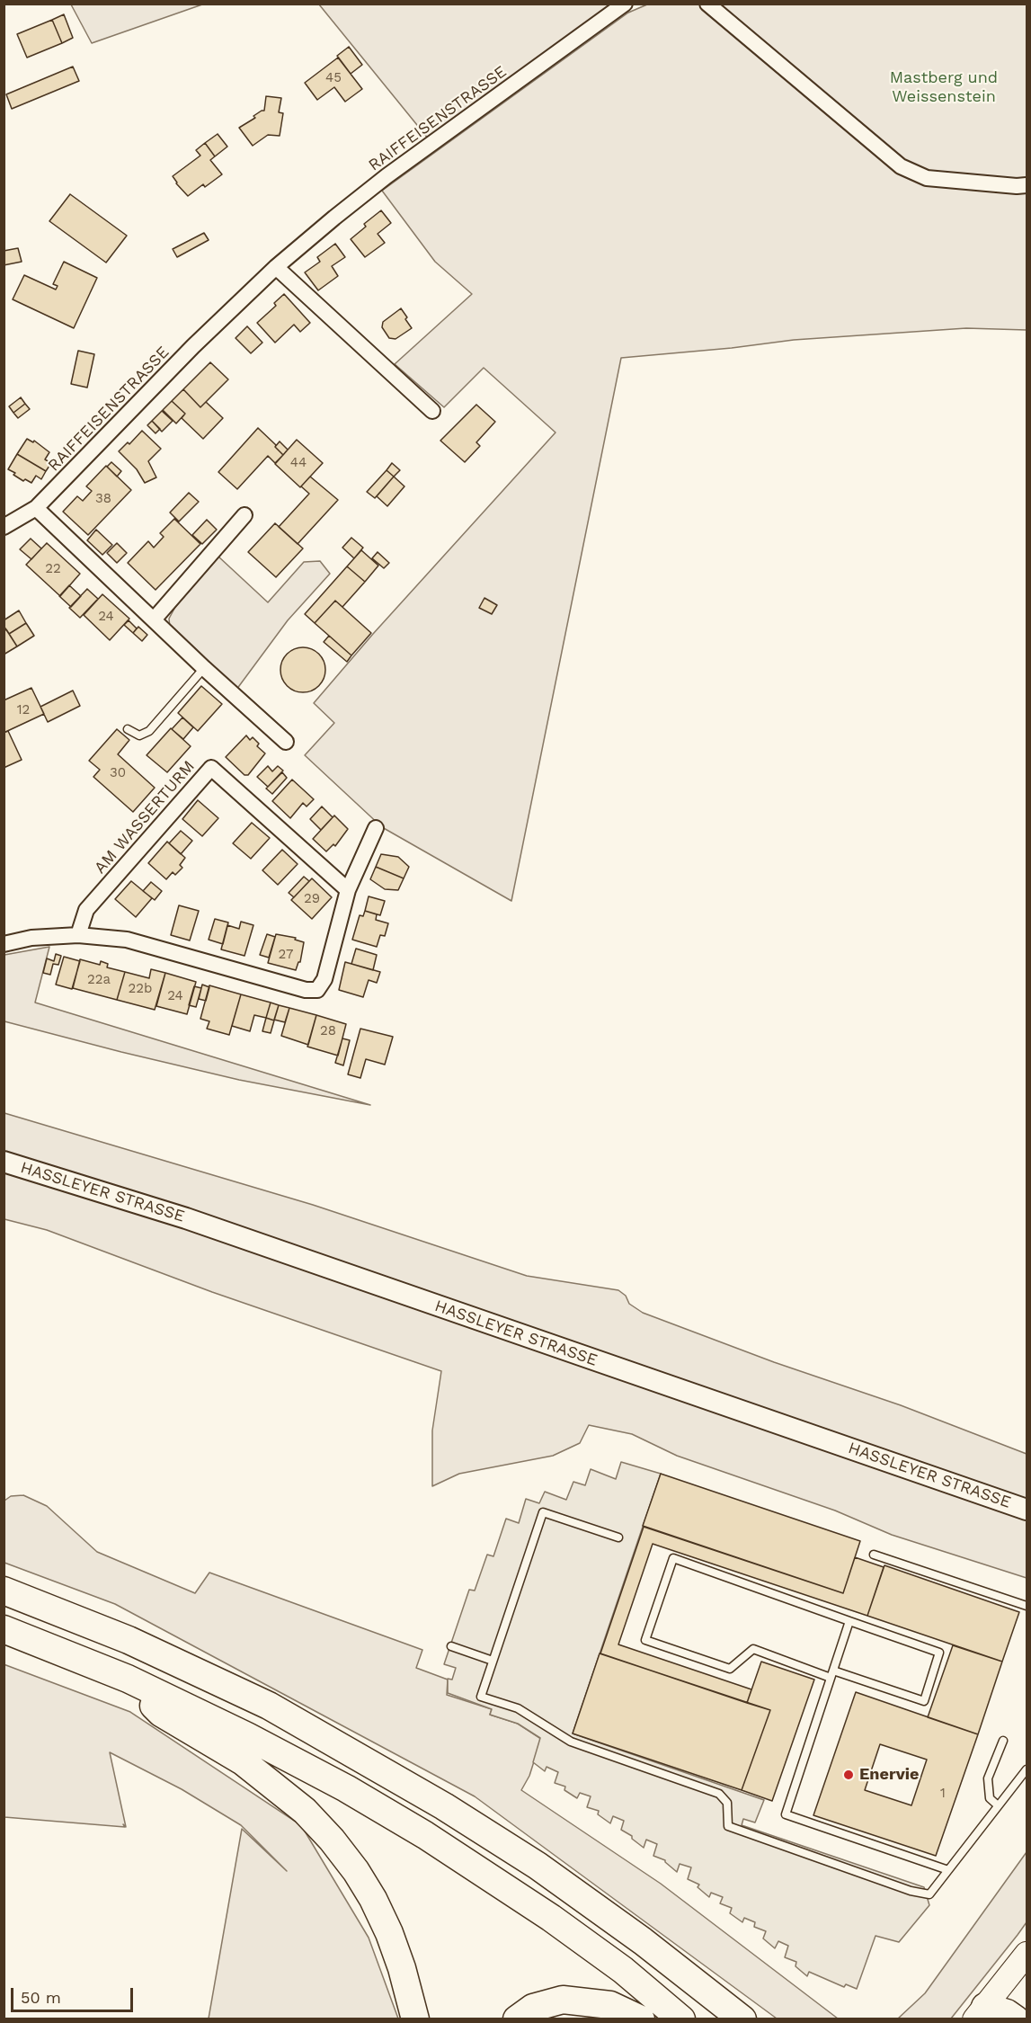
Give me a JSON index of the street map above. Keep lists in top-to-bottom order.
{
  "streets": {
    "main road": ["HASSLEYER STRASSE"],
    "street": ["RAIFFEISENSTRASSE", "AM WASSERTURM"]
  },
  "parks": ["Mastberg und Weissenstein"],
  "places": ["Enervie"],
  "house_numbers": [
    "45",
    "44",
    "38",
    "22",
    "24",
    "12",
    "30",
    "29",
    "27",
    "22a",
    "22b",
    "24",
    "28",
    "1"
  ],
  "scale_bar": "50 m"
}
